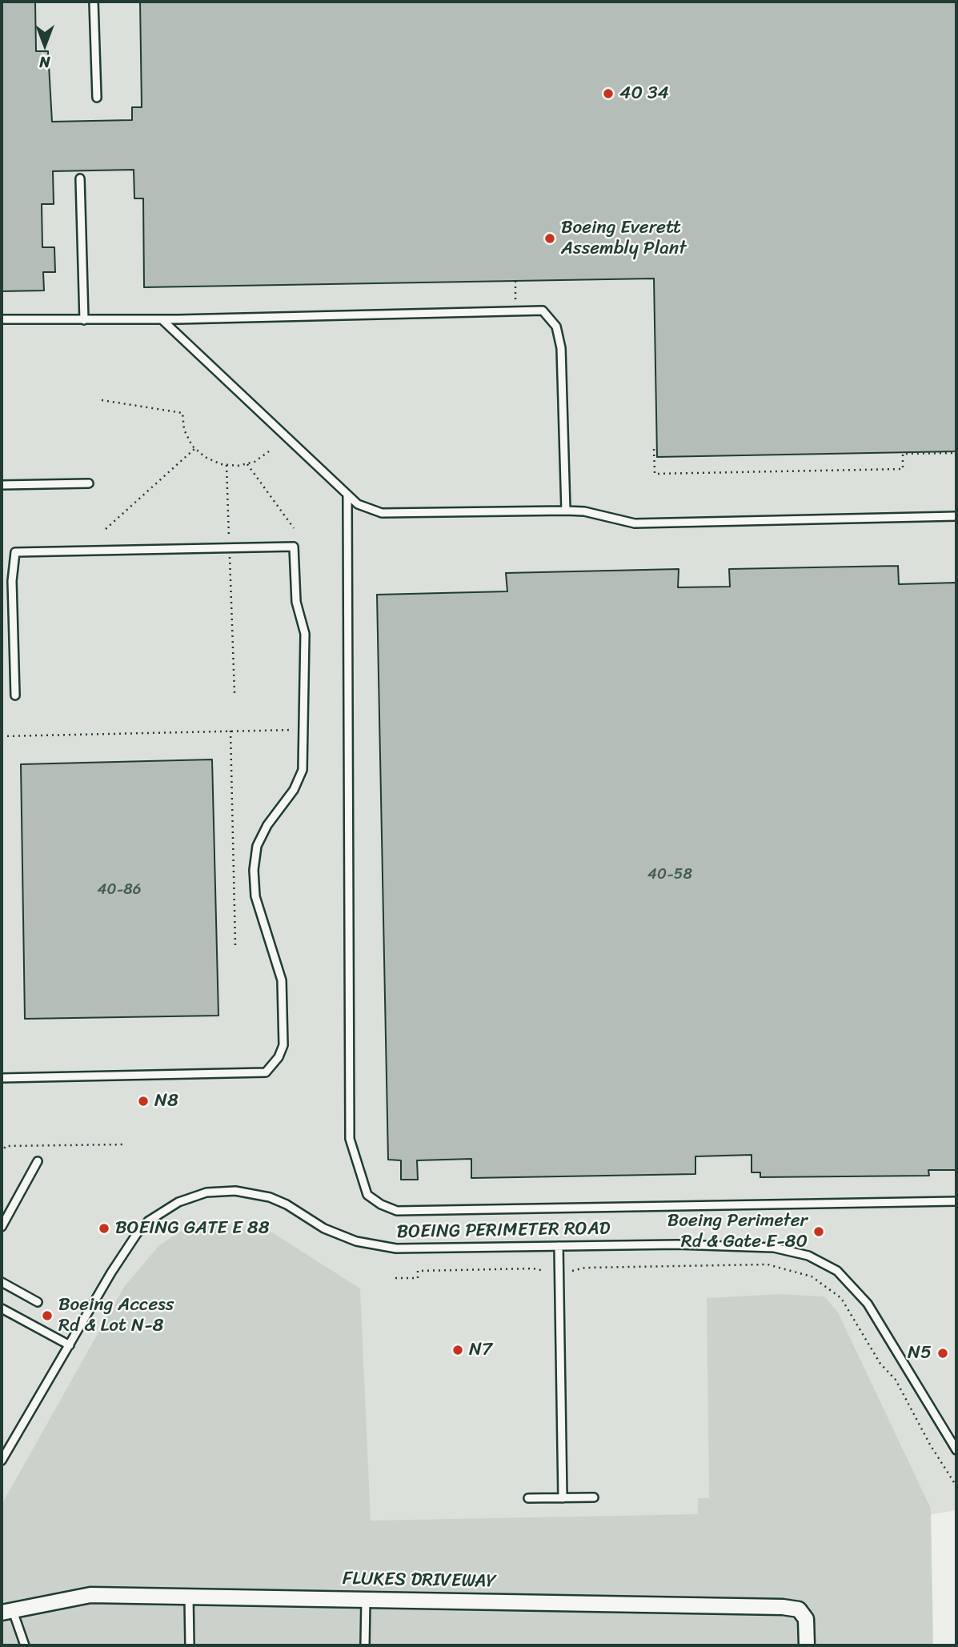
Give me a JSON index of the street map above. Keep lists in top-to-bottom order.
{
  "streets": {
    "street": ["FLUKES DRIVEWAY"],
    "lane": ["BOEING PERIMETER ROAD"]
  },
  "places": [
    "40 34",
    "Boeing Everett Assembly Plant",
    "N8",
    "BOEING GATE E 88",
    "Boeing Perimeter Rd & Gate E-80",
    "Boeing Access Rd & Lot N-8",
    "N7",
    "N5"
  ],
  "house_numbers": ["40-58", "40-86"],
  "north": "bottom"
}
